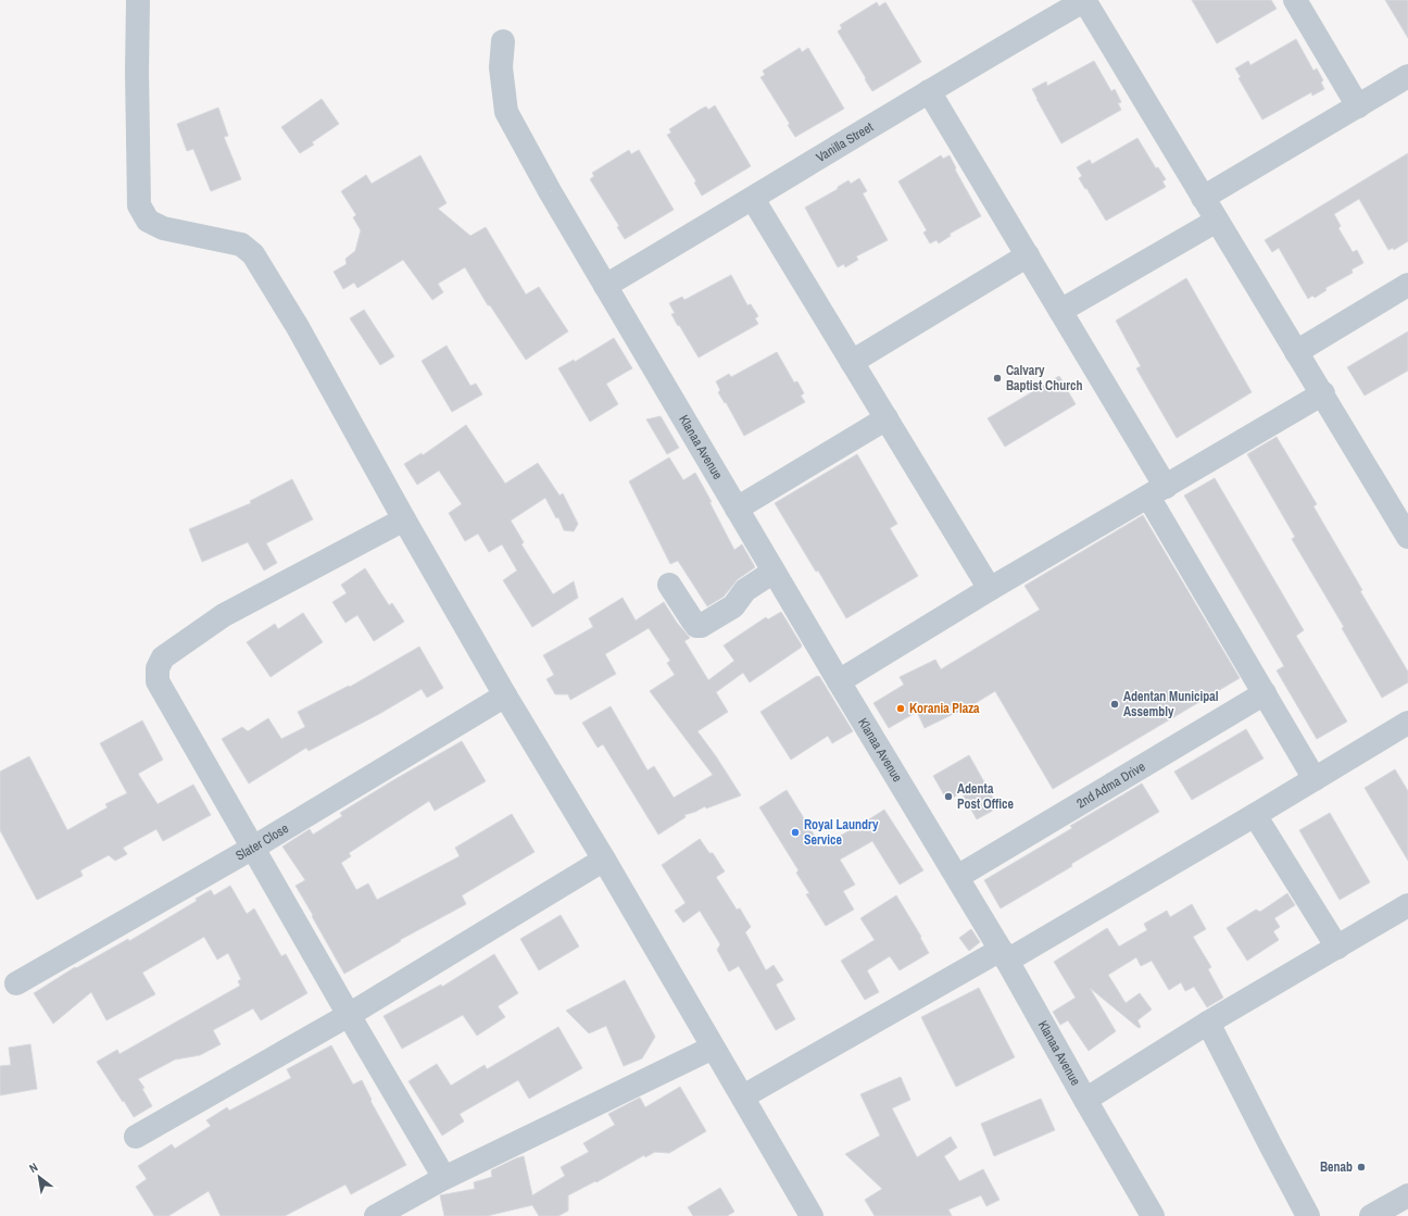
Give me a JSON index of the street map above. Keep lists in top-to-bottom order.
{
  "streets": {
    "street": [
      "Vanilla Street",
      "Klanaa Avenue",
      "2nd Adma Drive",
      "Slater Close"
    ]
  },
  "crossings": [
    ["Vanilla Street", "Klanaa Avenue"],
    ["Klanaa Avenue", "2nd Adma Drive"]
  ],
  "places": [
    "Calvary Baptist Church",
    "Adentan Municipal Assembly",
    "Korania Plaza",
    "Adenta Post Office",
    "Royal Laundry Service",
    "Benab"
  ],
  "north": "top left"
}
